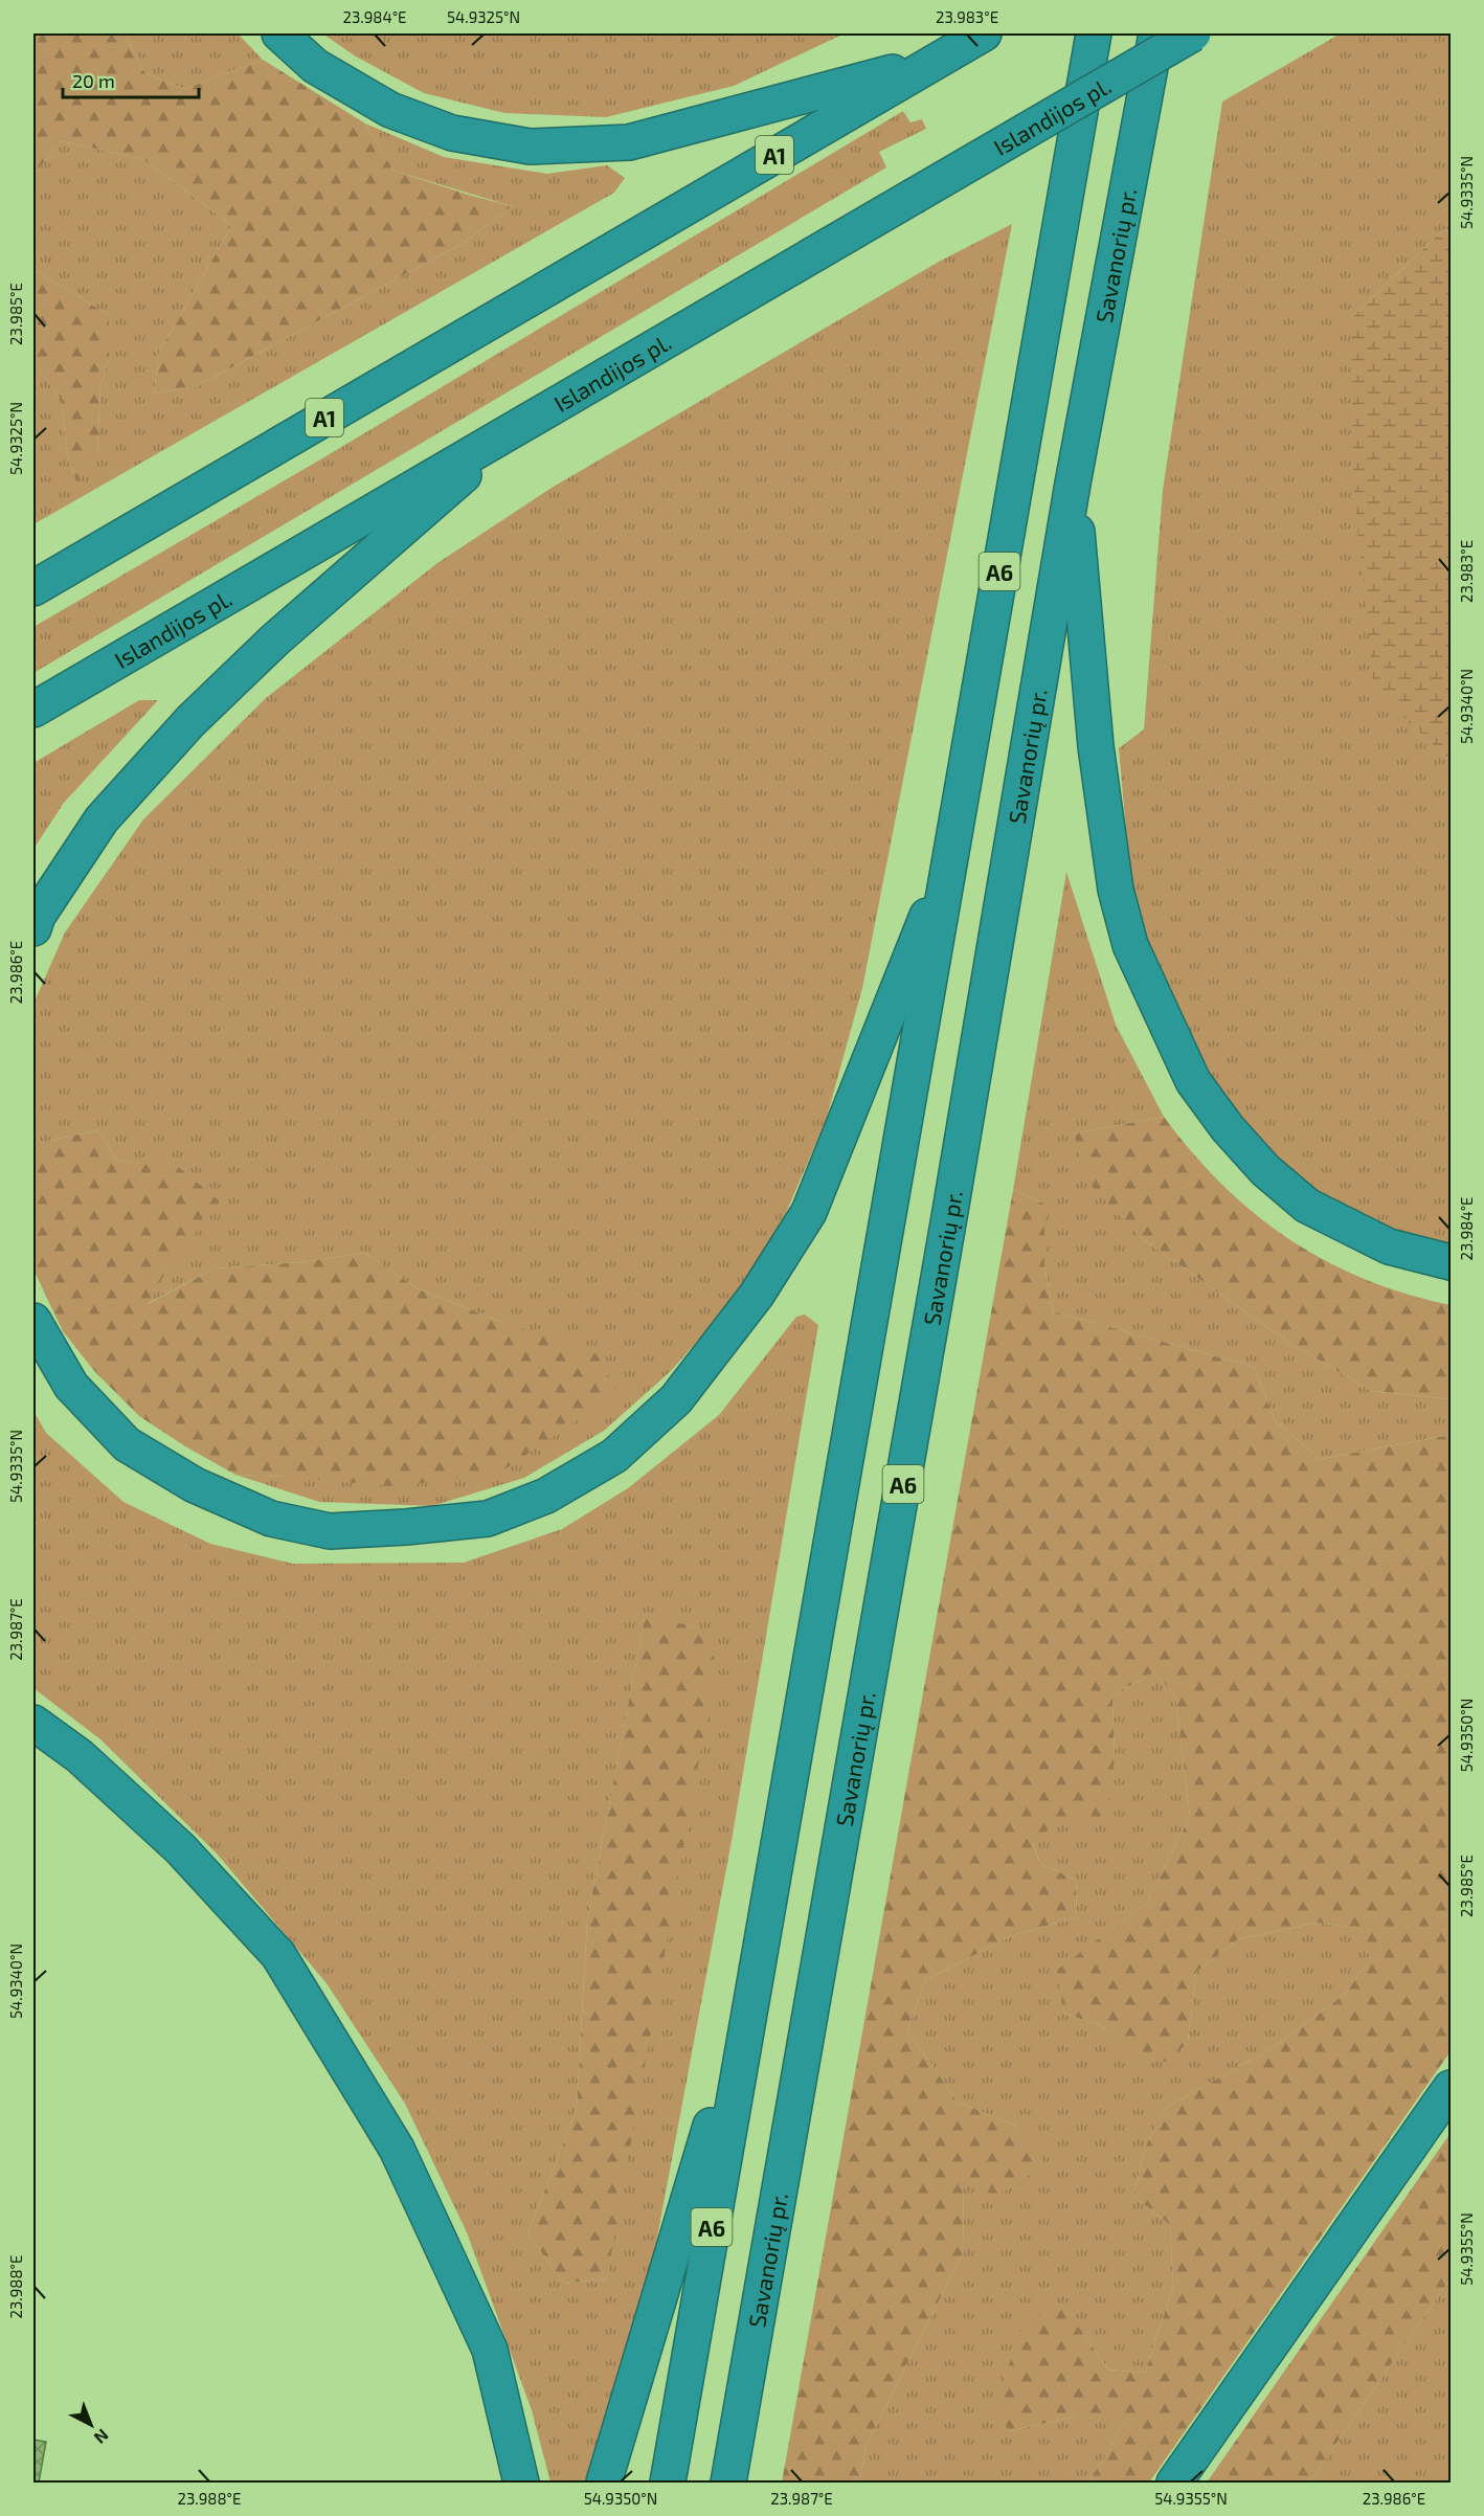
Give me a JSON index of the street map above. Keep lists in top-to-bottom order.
{
  "streets": {
    "highway": [
      "Islandijos pl.",
      "A1",
      "Savanorių pr.",
      "A6"
    ]
  },
  "scale_bar": "20 m",
  "north": "bottom right",
  "coordinates": [
    "23.984°E",
    "54.9325°N",
    "23.983°E",
    "54.9335°N",
    "23.985°E",
    "54.9340°N",
    "23.986°E",
    "23.987°E",
    "54.9350°N",
    "54.9355°N",
    "23.988°E"
  ]
}
